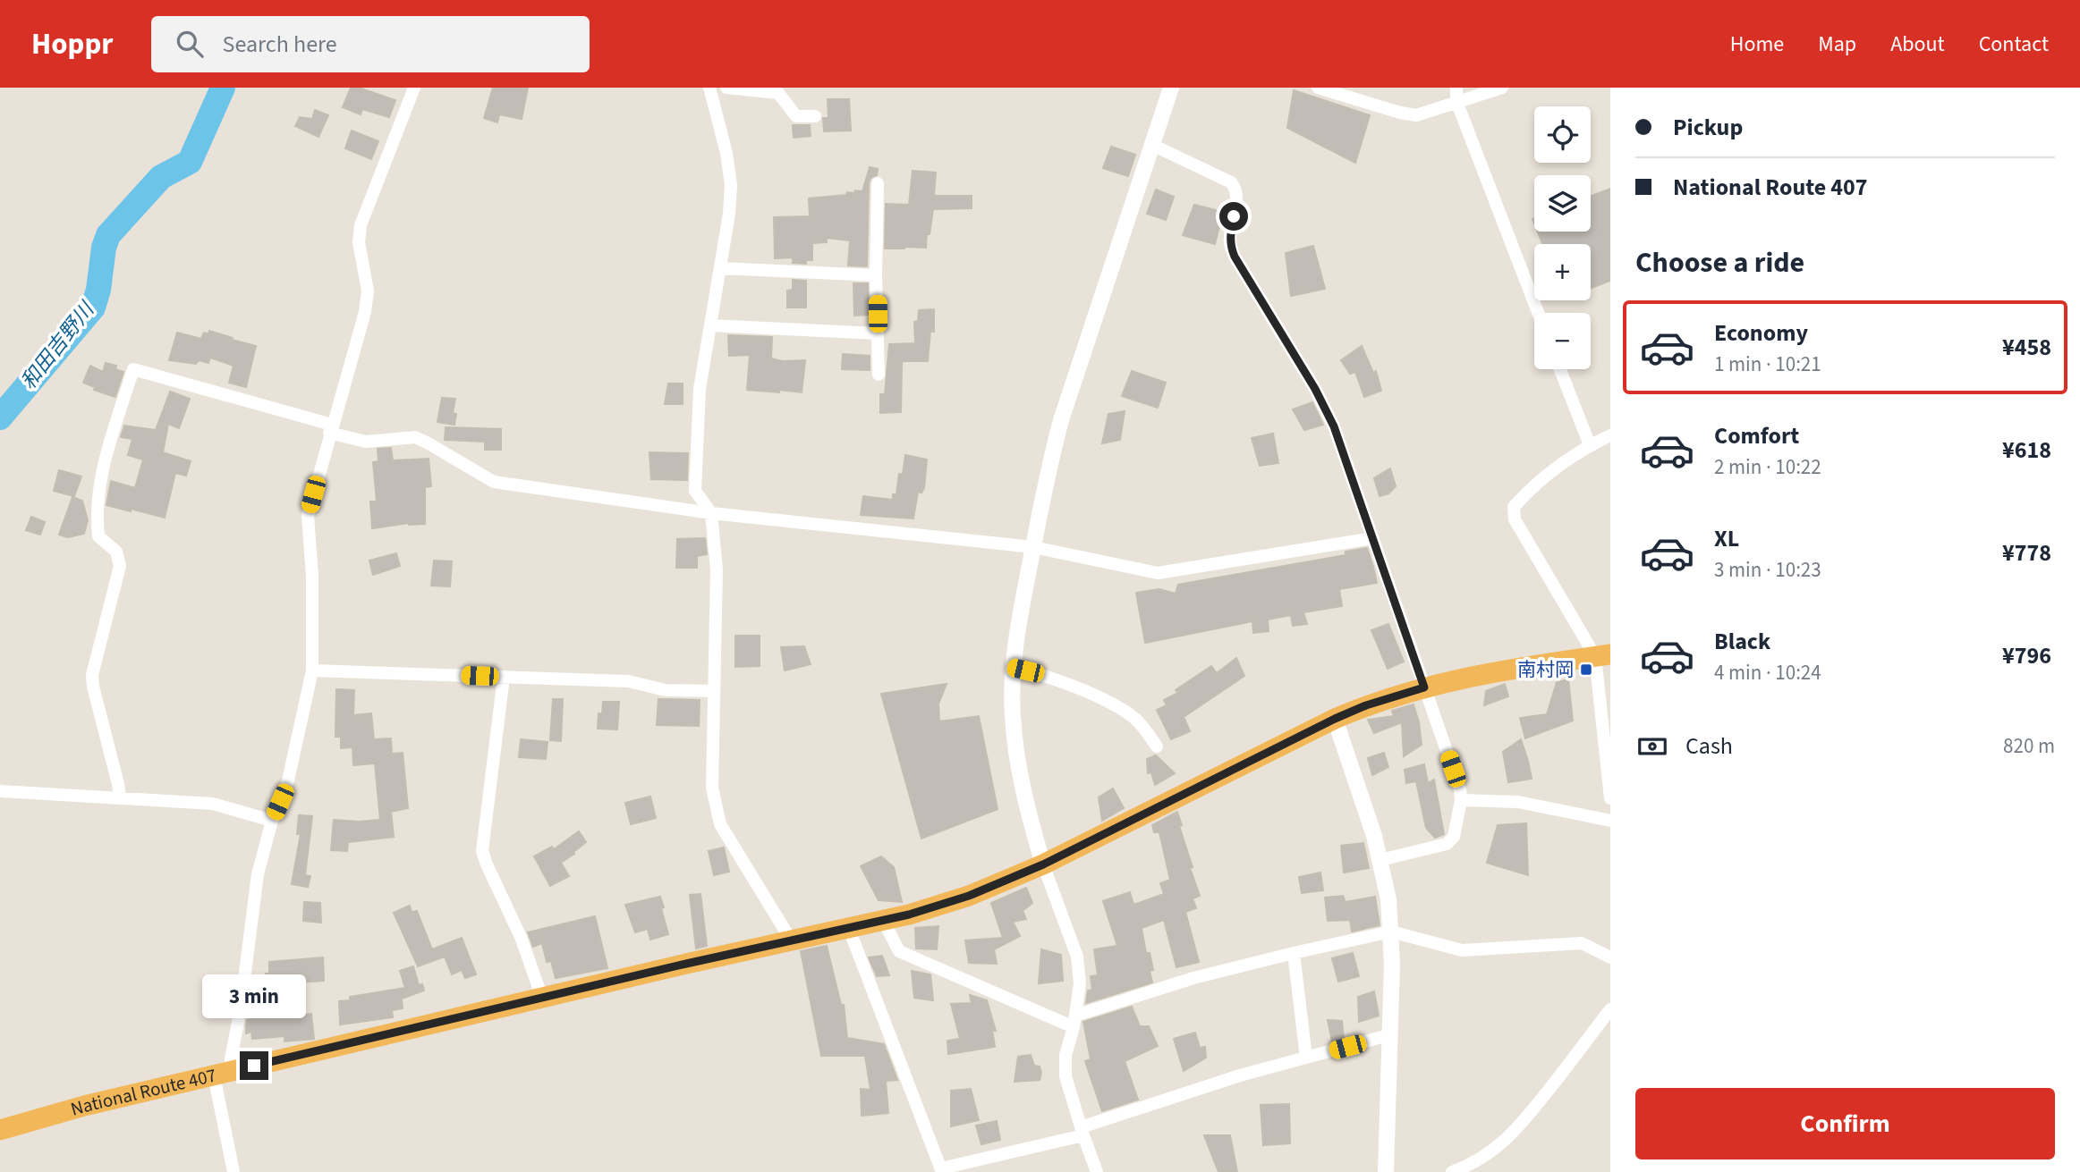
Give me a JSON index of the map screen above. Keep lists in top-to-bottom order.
{
  "streets": {
    "highway": ["National Route 407"]
  },
  "water": ["和田吉野川"],
  "places": {
    "transit": ["南村岡"]
  },
  "page": {
    "header": "Hoppr",
    "search": "Search here",
    "nav": [
      "Home",
      "Map",
      "About",
      "Contact"
    ],
    "banner": ["Pickup", "National Route 407"],
    "map_buttons": ["+", "−"],
    "heading": "Choose a ride",
    "list": [
      {
        "name": "Economy",
        "note": "1 min · 10:21",
        "value": "¥458"
      },
      {
        "name": "Comfort",
        "note": "2 min · 10:22",
        "value": "¥618"
      },
      {
        "name": "XL",
        "note": "3 min · 10:23",
        "value": "¥778"
      },
      {
        "name": "Black",
        "note": "4 min · 10:24",
        "value": "¥796"
      }
    ],
    "pay": ["Cash", "820 m"],
    "bubble": "3 min",
    "buttons": "Confirm"
  }
}
